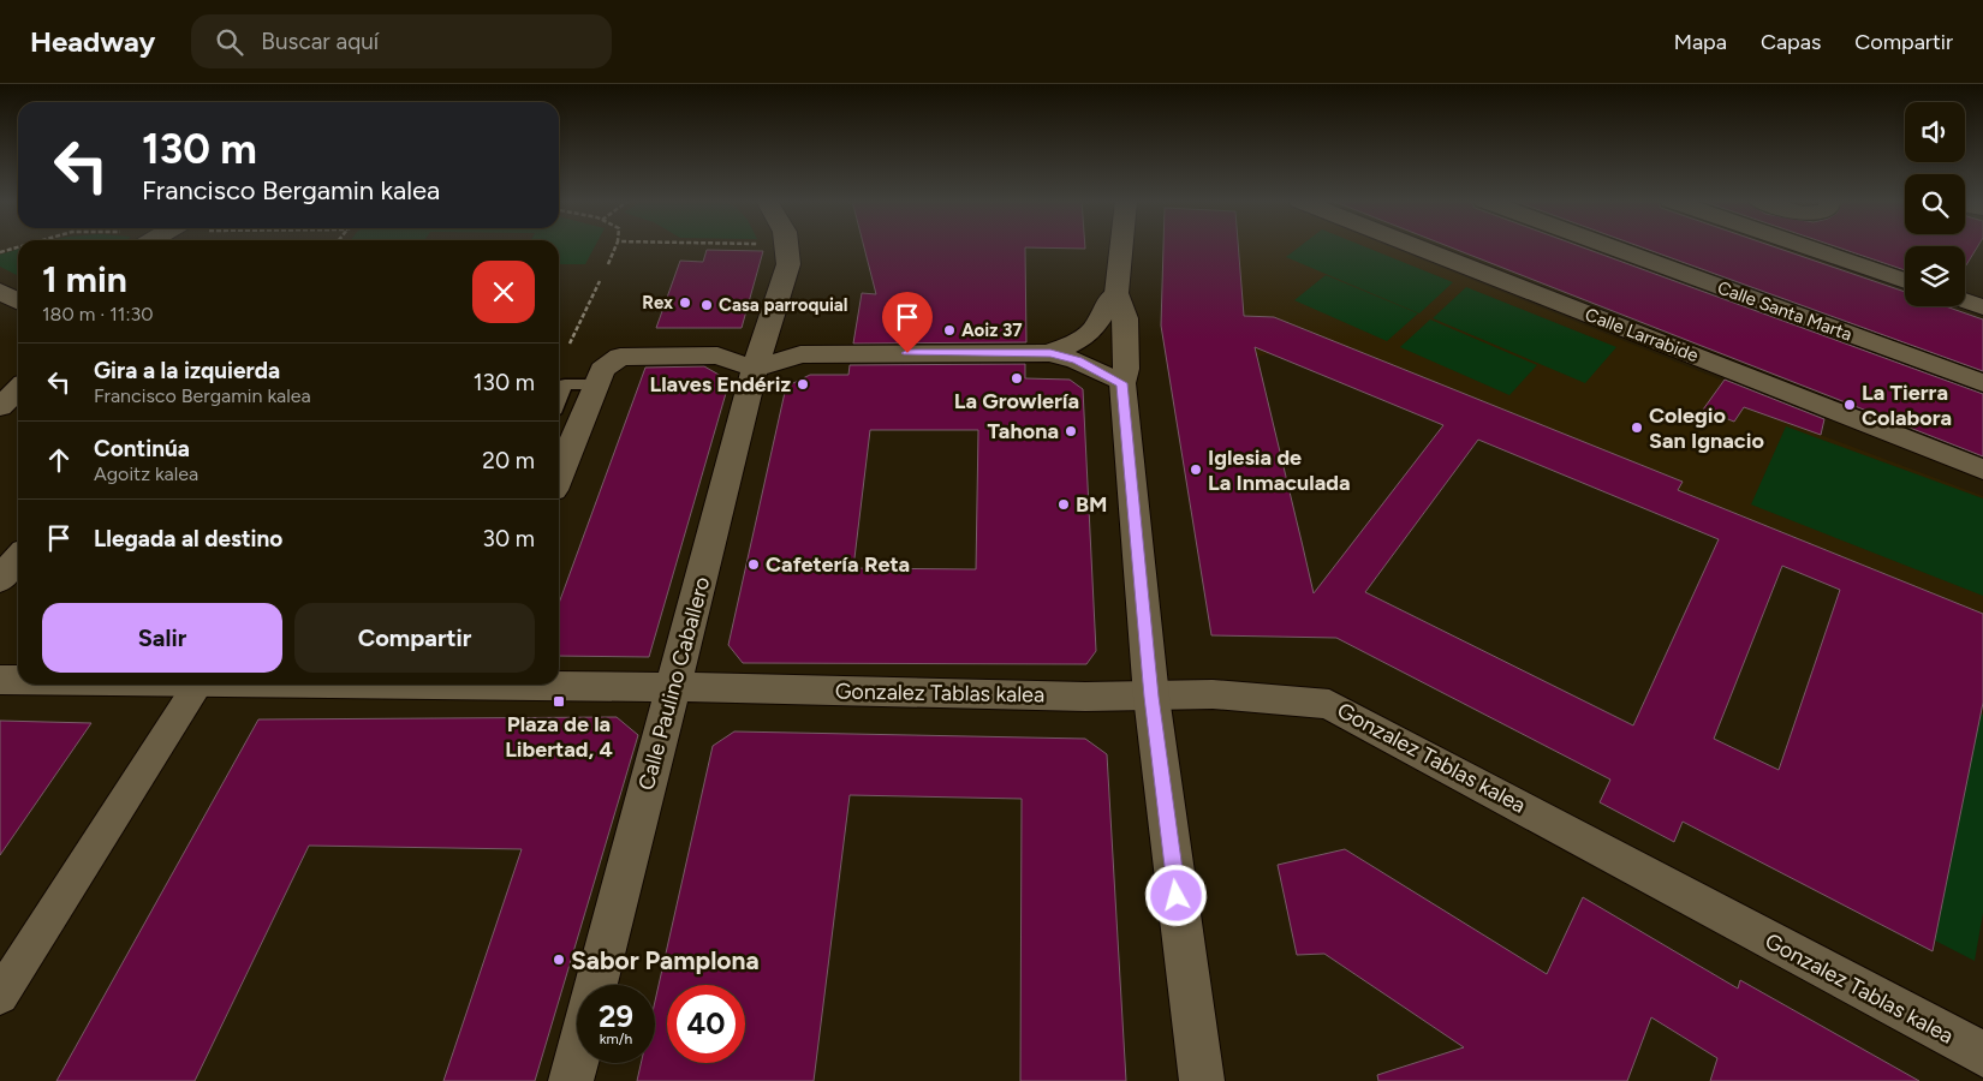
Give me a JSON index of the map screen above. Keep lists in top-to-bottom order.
{
  "streets": {
    "street": [
      "Calle Santa Marta",
      "Calle Larrabide",
      "Calle Paulino Caballero",
      "Gonzalez Tablas kalea"
    ]
  },
  "crossings": [
    ["Calle Paulino Caballero", "Gonzalez Tablas kalea"]
  ],
  "places": {
    "other": [
      "Rex",
      "Casa parroquial",
      "Aoiz 37",
      "La Growlería",
      "Llaves Endériz",
      "La Tierra Colabora",
      "Colegio San Ignacio",
      "Tahona",
      "Iglesia de La Inmaculada",
      "BM",
      "Cafetería Reta",
      "Sabor Pamplona"
    ],
    "transit": ["Plaza de la Libertad, 4"]
  },
  "page": {
    "header": "Headway",
    "search": "Buscar aquí",
    "nav": ["Mapa", "Capas", "Compartir"],
    "turn": ["130 m", "Francisco Bergamin kalea"],
    "heading": ["1 min", "180 m · 11:30"],
    "list": [
      {
        "name": "Gira a la izquierda",
        "note": "Francisco Bergamin kalea",
        "value": "130 m"
      },
      {
        "name": "Continúa",
        "note": "Agoitz kalea",
        "value": "20 m"
      },
      {
        "name": "Llegada al destino",
        "value": "30 m"
      }
    ],
    "buttons": ["Salir", "Compartir"],
    "speed": "29 km/h",
    "limit": "40"
  }
}
